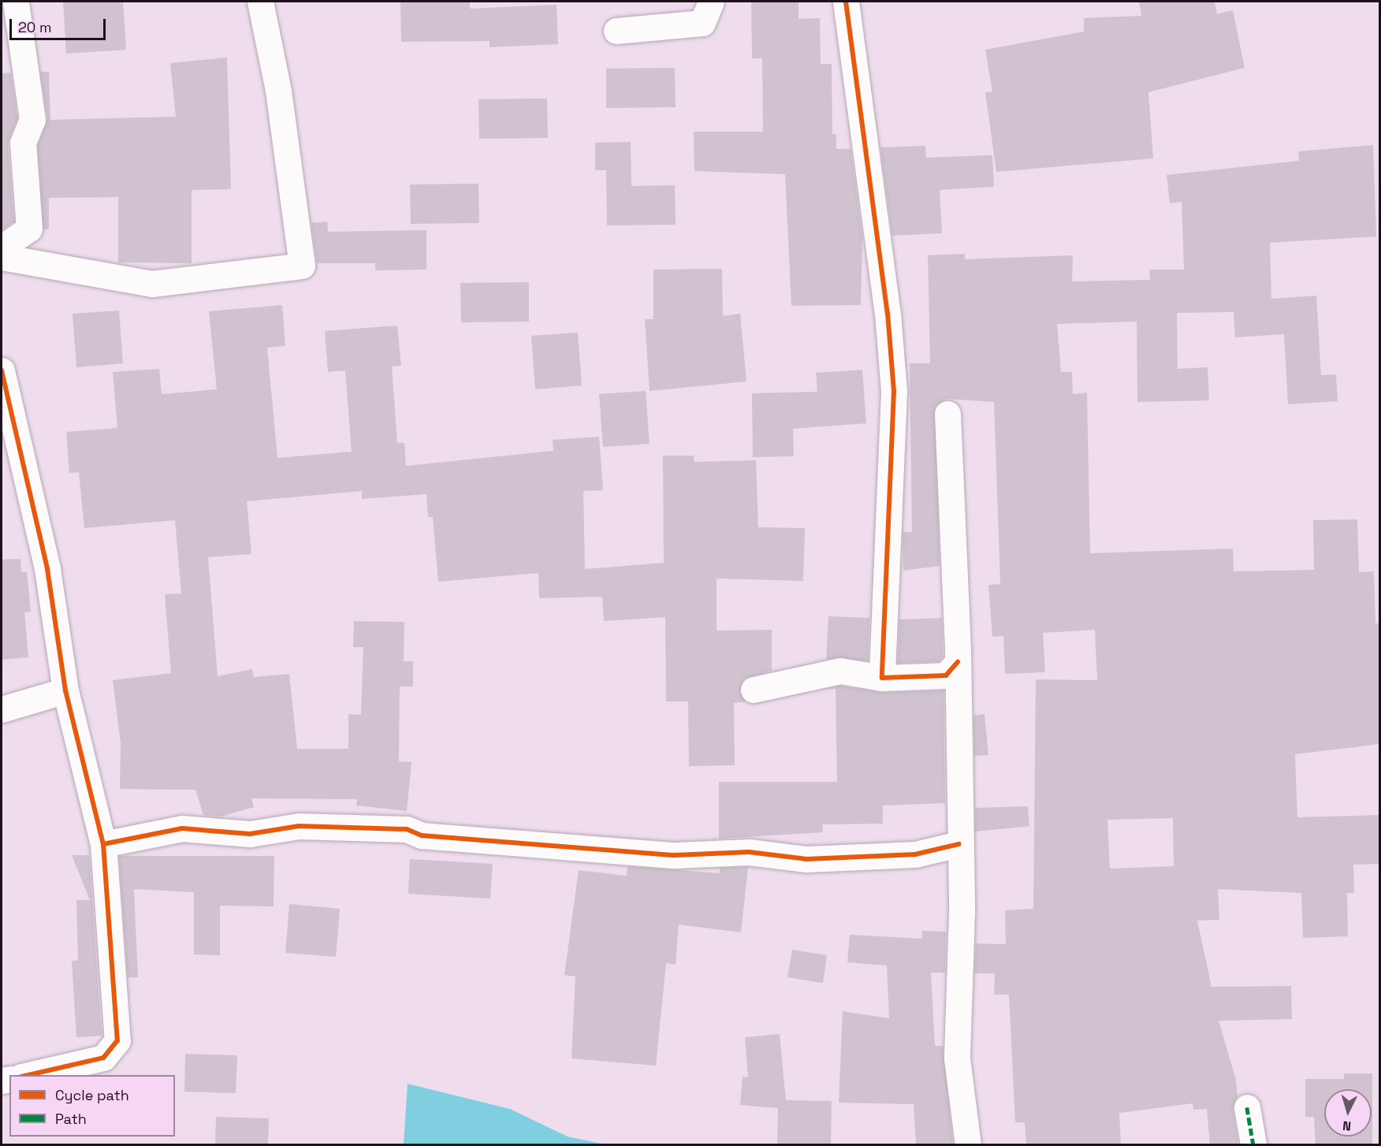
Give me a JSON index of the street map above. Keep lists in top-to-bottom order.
{
  "legend": ["Cycle path", "Path"],
  "scale_bar": "20 m",
  "north": "bottom"
}
